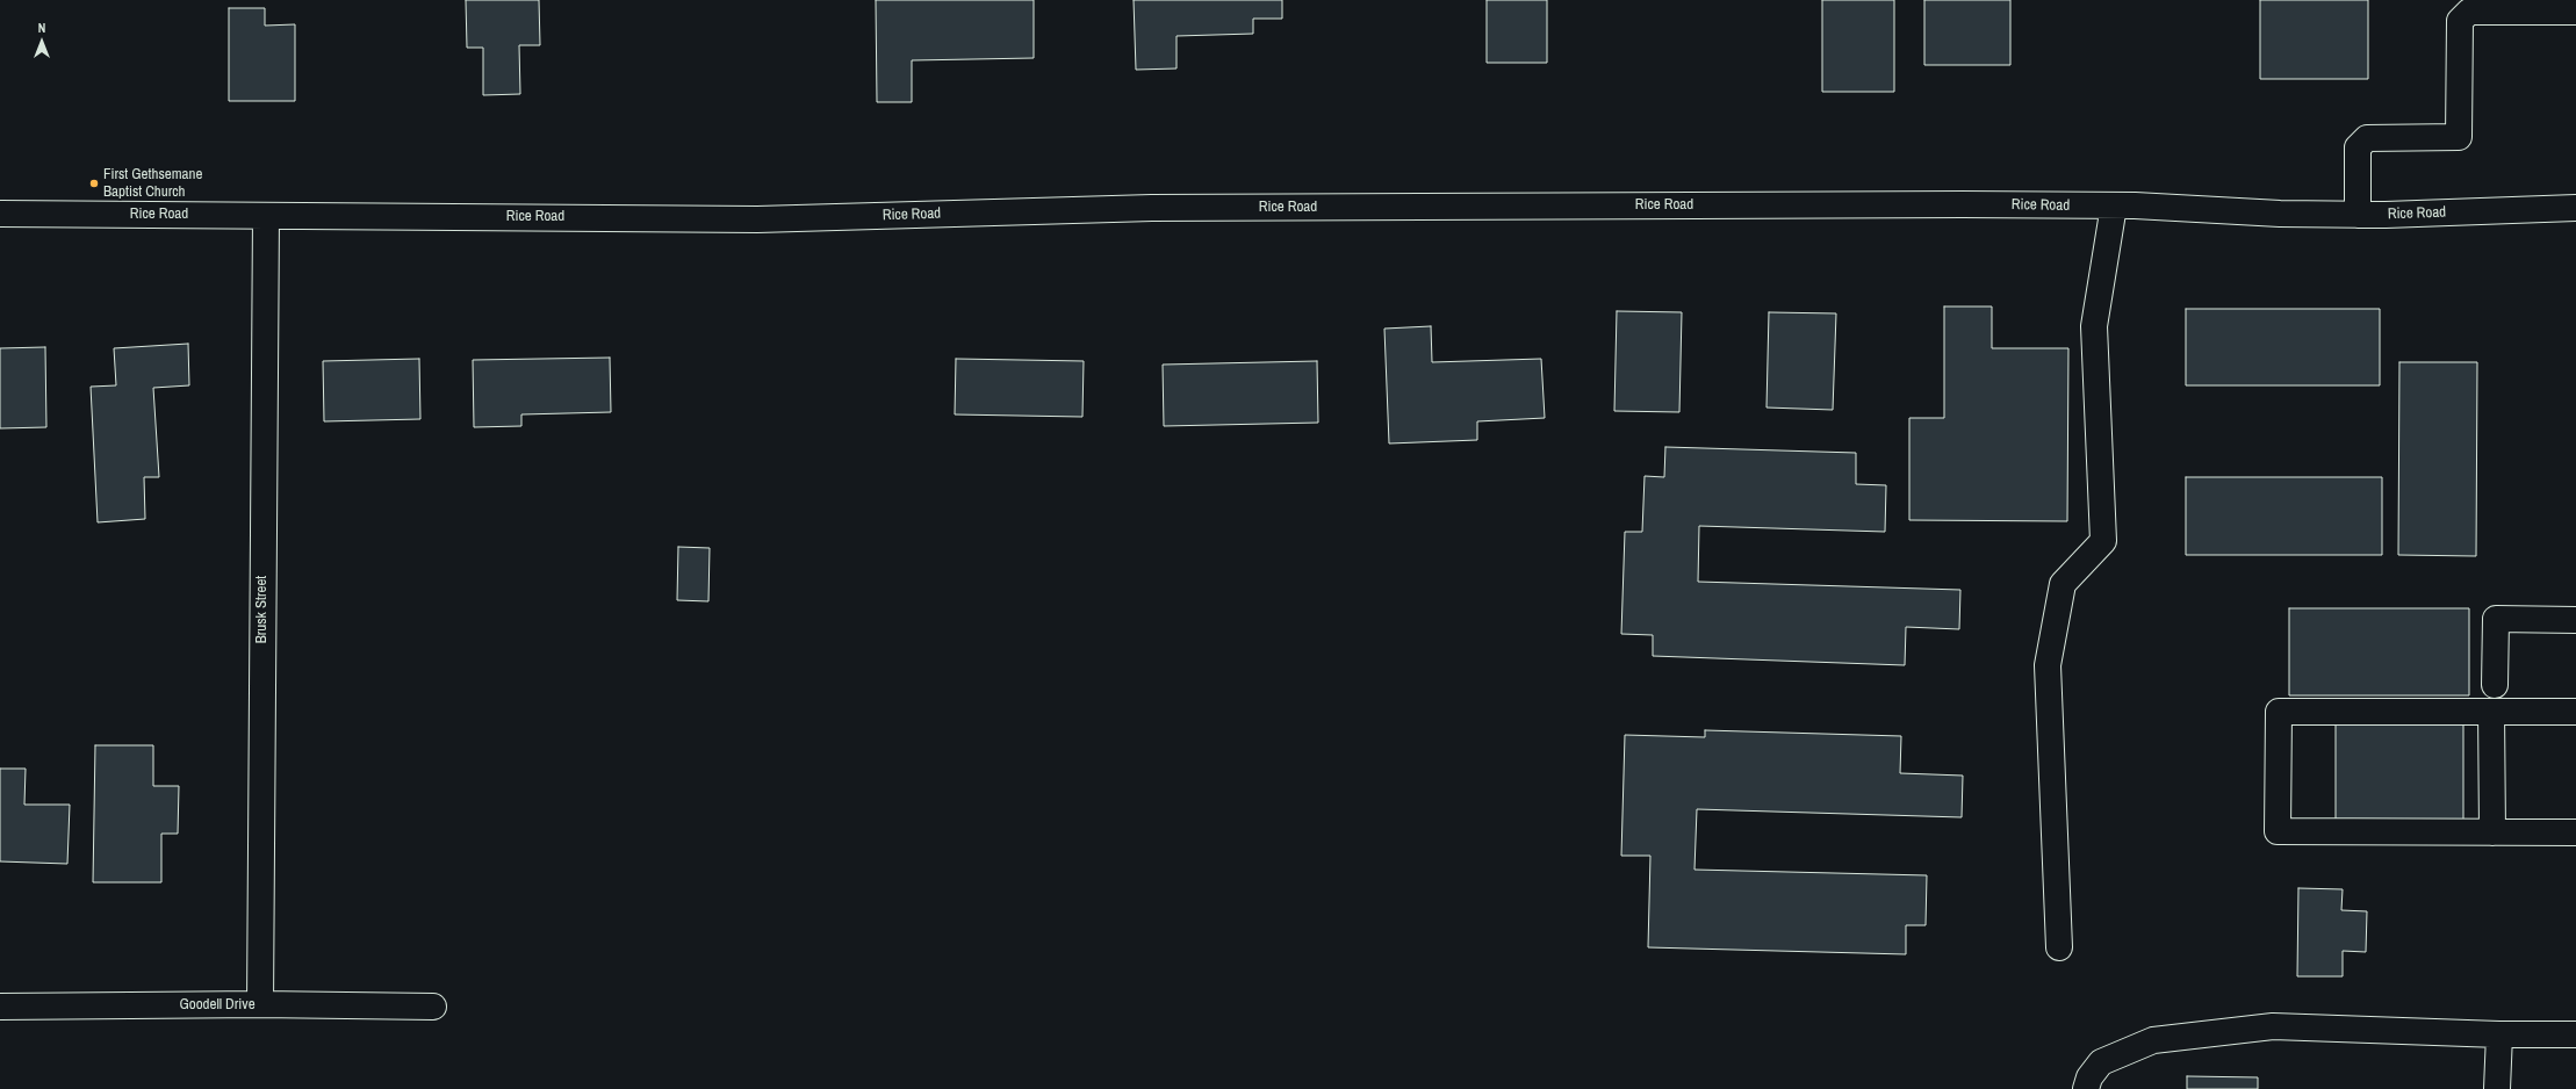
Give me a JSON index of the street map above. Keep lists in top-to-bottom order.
{
  "streets": {
    "street": ["Rice Road", "Brusk Street", "Goodell Drive"]
  },
  "crossings": [
    ["Rice Road", "Brusk Street"],
    ["Brusk Street", "Goodell Drive"]
  ],
  "places": ["First Gethsemane Baptist Church"],
  "north": "top"
}
